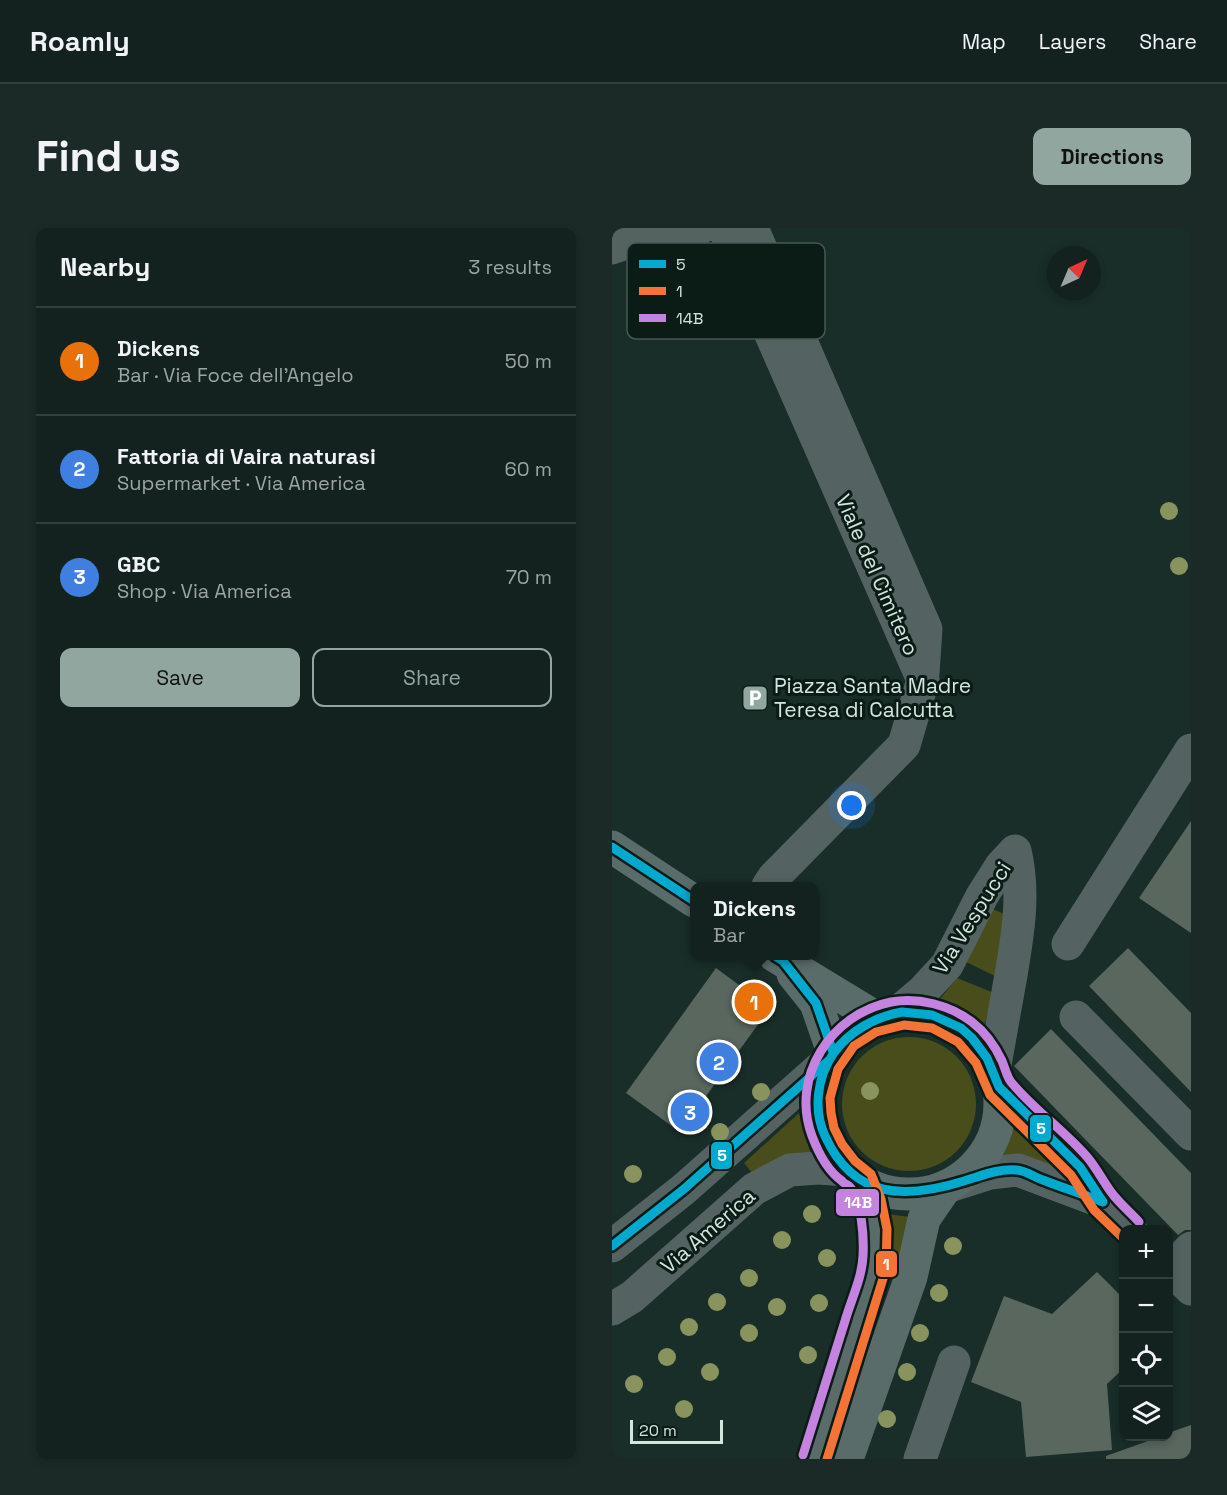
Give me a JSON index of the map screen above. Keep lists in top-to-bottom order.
{
  "streets": {
    "street": ["Viale del Cimitero", "Via Vespucci", "Via America"]
  },
  "crossings": [
    ["Via Vespucci", "Via America"]
  ],
  "places": {
    "parking": ["Piazza Santa Madre Teresa di Calcutta"]
  },
  "lines": ["transit line 5", "transit line 14B", "transit line 1"],
  "legend": ["5", "1", "14B"],
  "scale_bar": "20 m",
  "north": "top right",
  "page": {
    "header": "Roamly",
    "nav": ["Map", "Layers", "Share"],
    "buttons": [
      "Directions",
      ["Save", "Share"]
    ],
    "title": "Find us",
    "heading": ["Nearby", "3 results"],
    "list": [
      {
        "mark": "1",
        "name": "Dickens",
        "note": "Bar · Via Foce dell'Angelo",
        "value": "50 m"
      },
      {
        "mark": "2",
        "name": "Fattoria di Vaira naturasi",
        "note": "Supermarket · Via America",
        "value": "60 m"
      },
      {
        "mark": "3",
        "name": "GBC",
        "note": "Shop · Via America",
        "value": "70 m"
      }
    ],
    "popup": ["Dickens", "Bar"],
    "pins": ["1", "2", "3"],
    "map_buttons": ["+", "−"],
    "scale": "20 m"
  }
}
